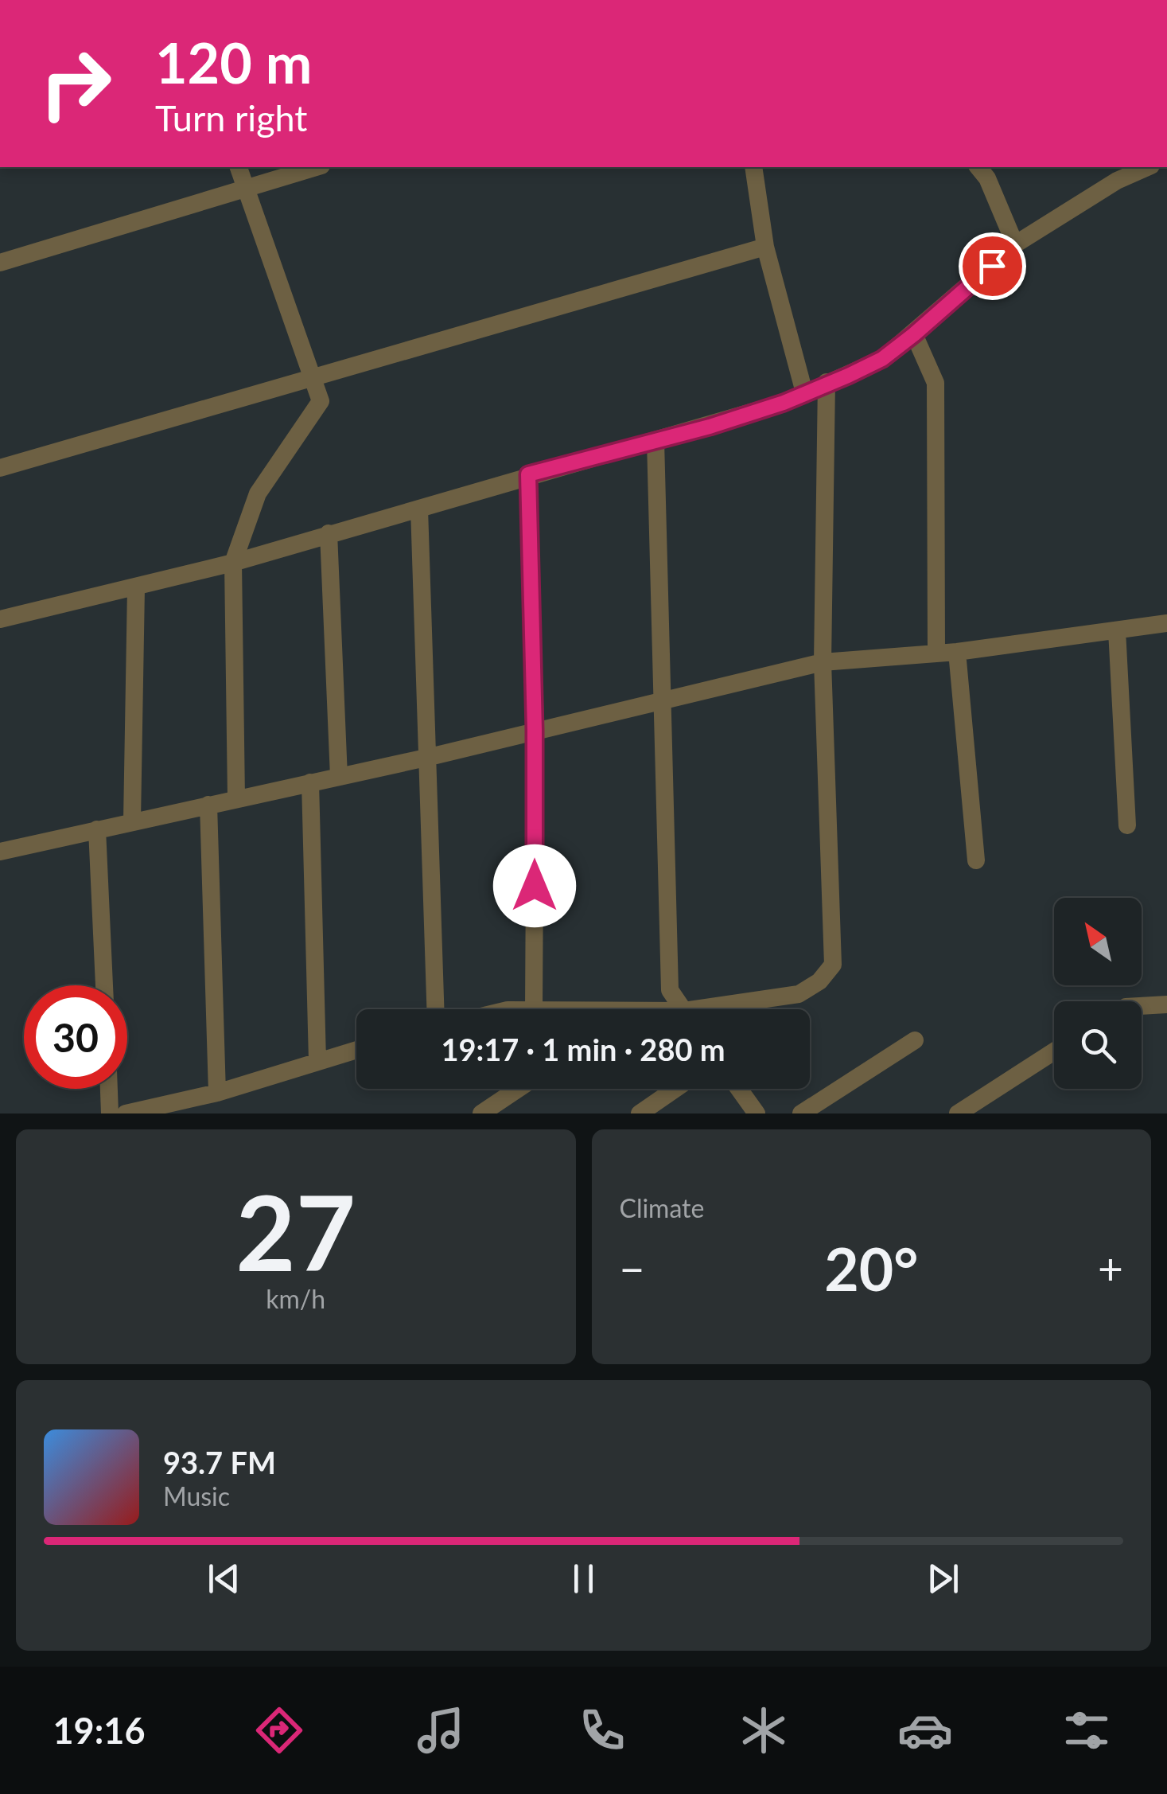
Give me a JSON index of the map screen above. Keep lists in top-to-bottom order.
{
  "north": "top left",
  "page": {
    "turn": ["120 m", "Turn right"],
    "limit": "30",
    "trip": "19:17 · 1 min · 280 m",
    "tile": [
      ["27", "km/h"],
      "Climate"
    ],
    "heat": ["−", "20°", "+"],
    "song": ["93.7 FM", "Music"],
    "tabs": "19:16"
  }
}
